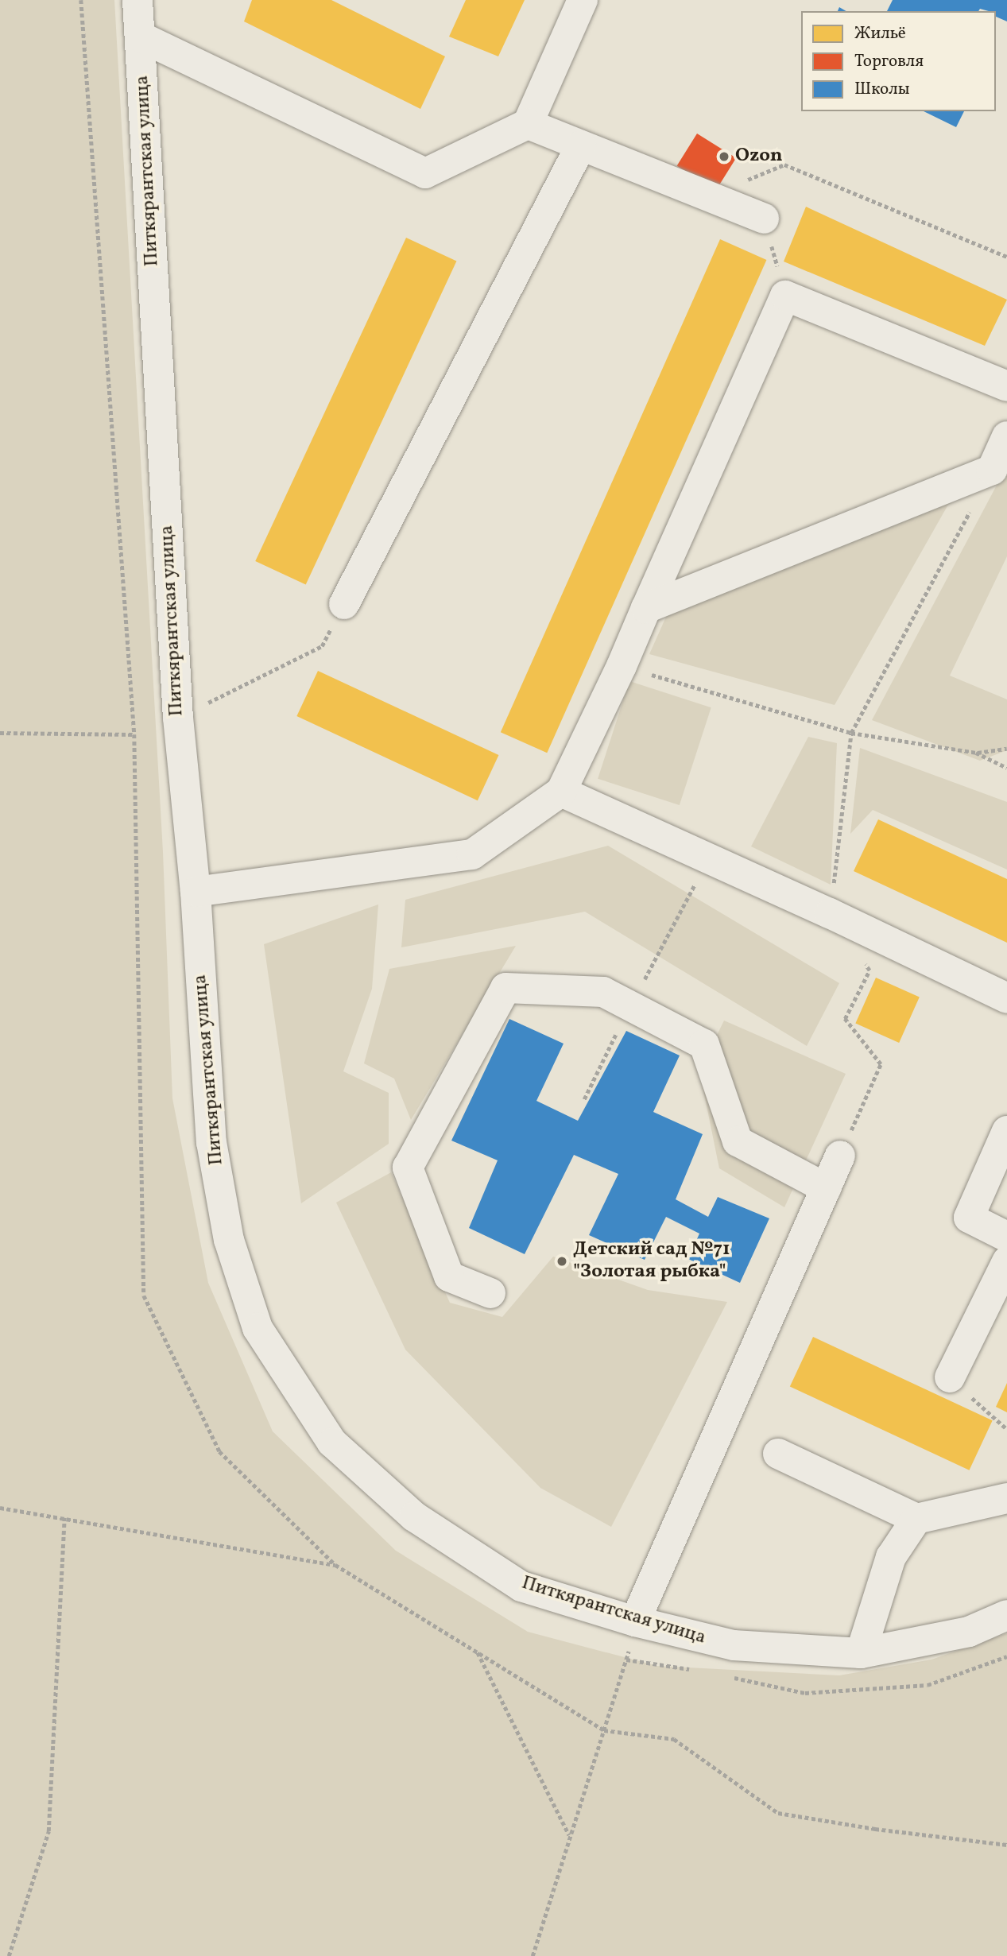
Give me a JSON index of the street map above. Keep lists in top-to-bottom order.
{
  "streets": {
    "street": ["Питкярантская улица"]
  },
  "places": ["Ozon", "Детский сад №71 \"Золотая рыбка\""],
  "legend": ["Жильё", "Торговля", "Школы"]
}
